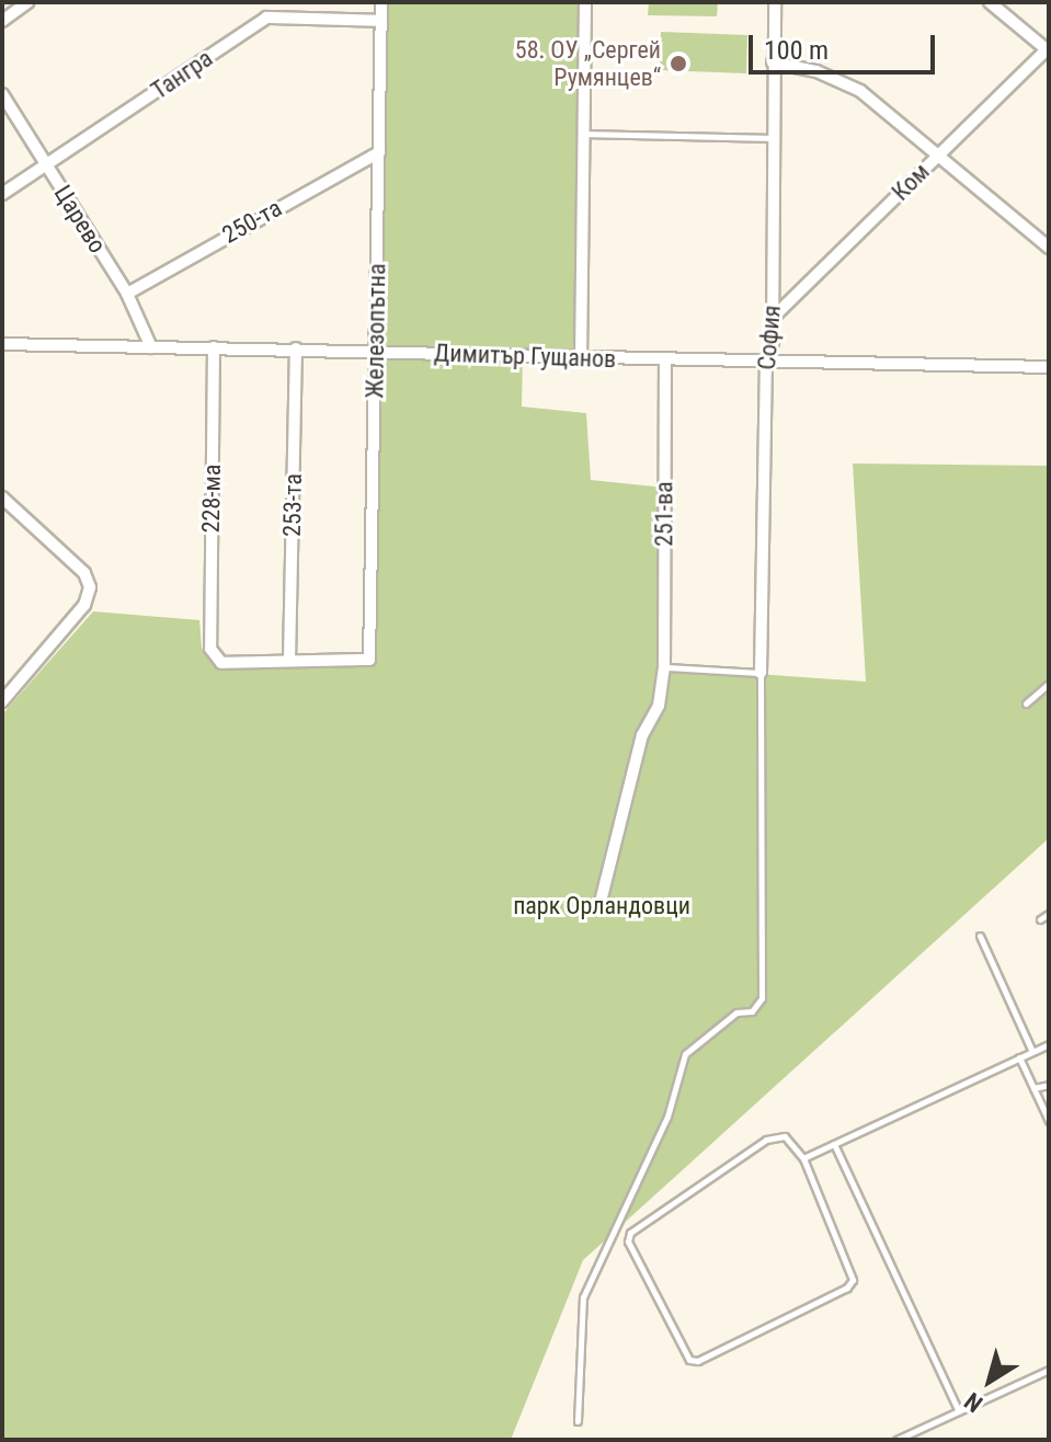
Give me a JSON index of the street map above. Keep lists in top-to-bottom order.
{
  "streets": {
    "street": [
      "Тангра",
      "Ком",
      "Царево",
      "250-та",
      "Железопътна",
      "София",
      "Димитър Гущанов",
      "228-ма",
      "253-та",
      "251-ва"
    ]
  },
  "crossings": [
    ["Тангра", "Царево"],
    ["Тангра", "Железопътна"],
    ["Ком", "София"],
    ["Царево", "250-та"],
    ["Царево", "Димитър Гущанов"],
    ["250-та", "Железопътна"],
    ["Железопътна", "Димитър Гущанов"],
    ["Железопътна", "228-ма"],
    ["Железопътна", "253-та"],
    ["София", "Димитър Гущанов"],
    ["Димитър Гущанов", "228-ма"],
    ["Димитър Гущанов", "253-та"],
    ["Димитър Гущанов", "251-ва"],
    ["228-ма", "253-та"]
  ],
  "parks": ["парк Орландовци"],
  "places": ["58. ОУ „Сергей Румянцев“"],
  "scale_bar": "100 m",
  "north": "bottom left"
}
